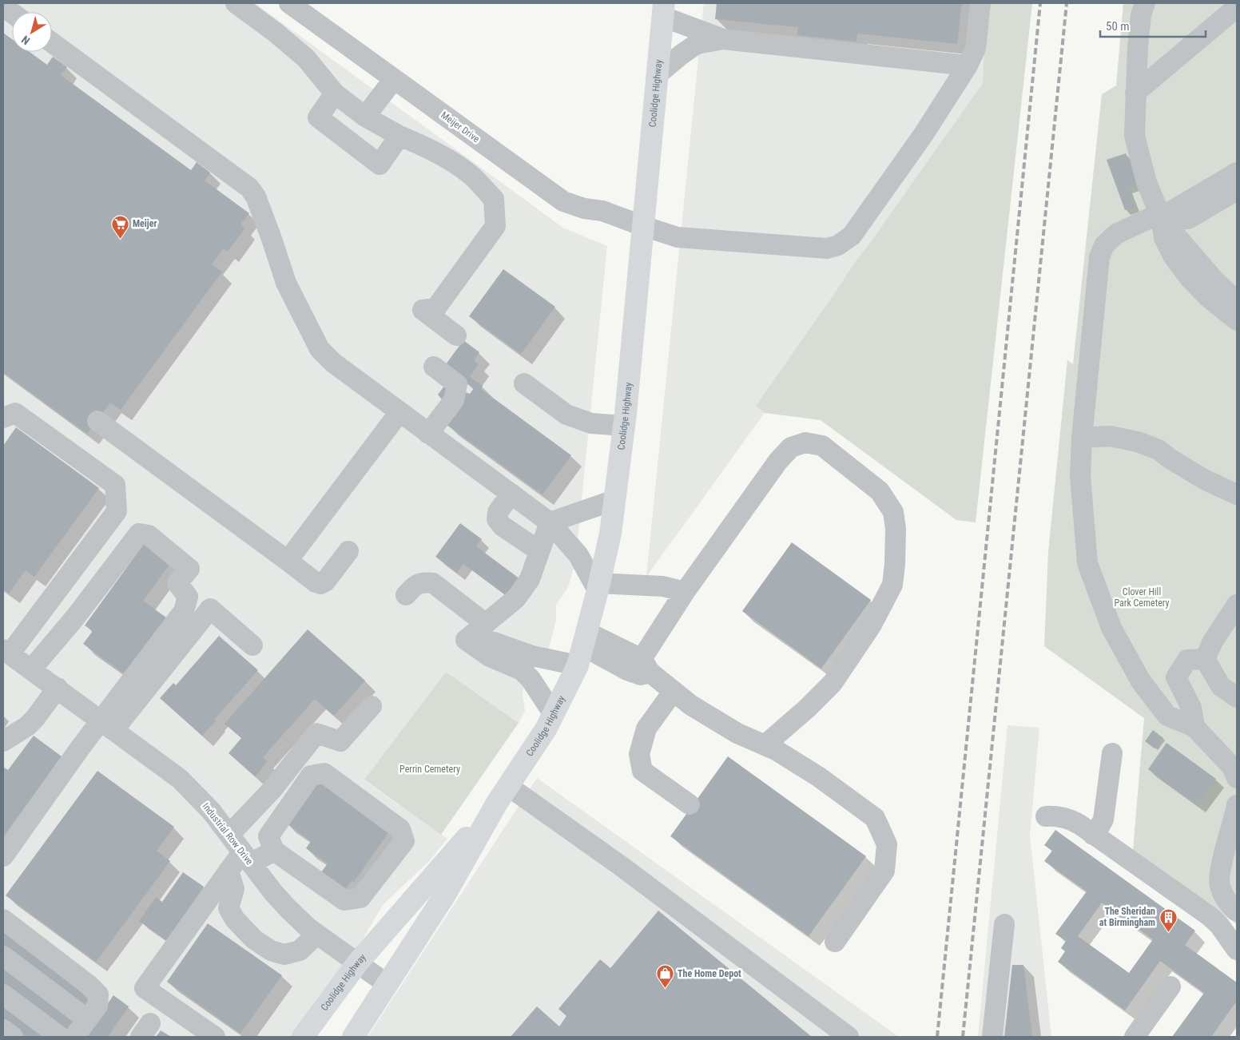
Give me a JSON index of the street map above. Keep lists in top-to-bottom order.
{
  "streets": {
    "main road": ["Coolidge Highway"],
    "street": ["Meijer Drive", "Industrial Row Drive"]
  },
  "crossings": [
    ["Coolidge Highway", "Meijer Drive"],
    ["Coolidge Highway", "Industrial Row Drive"]
  ],
  "parks": ["Clover Hill Park Cemetery", "Perrin Cemetery"],
  "places": {
    "supermarket": ["Meijer"],
    "building": ["The Sheridan at Birmingham"],
    "shop": ["The Home Depot"]
  },
  "scale_bar": "50 m",
  "north": "bottom left"
}
